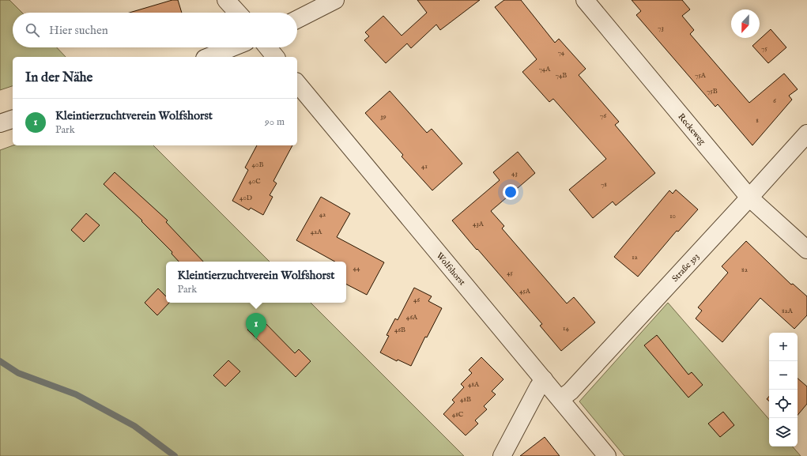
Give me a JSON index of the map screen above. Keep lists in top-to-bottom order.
{
  "streets": {
    "street": ["Reckeweg", "Straße 393", "Wolfshorst"]
  },
  "crossings": [
    ["Reckeweg", "Straße 393"],
    ["Straße 393", "Wolfshorst"]
  ],
  "house_numbers": [
    "73",
    "75",
    "74",
    "74A",
    "74B",
    "75A",
    "75B",
    "6",
    "76",
    "39",
    "8",
    "40B",
    "41",
    "43",
    "40C",
    "78",
    "40D",
    "42",
    "10",
    "43A",
    "42A",
    "12",
    "44",
    "82",
    "45",
    "45A",
    "46",
    "82A",
    "46A",
    "14",
    "46B",
    "48A",
    "48B",
    "48C"
  ],
  "north": "bottom",
  "page": {
    "search": "Hier suchen",
    "heading": "In der Nähe",
    "list": [
      {
        "mark": "1",
        "name": "Kleintierzuchtverein Wolfshorst",
        "note": "Park",
        "value": "90 m"
      }
    ],
    "popup": ["Kleintierzuchtverein Wolfshorst", "Park"],
    "pins": "1",
    "map_buttons": ["+", "−"]
  }
}
